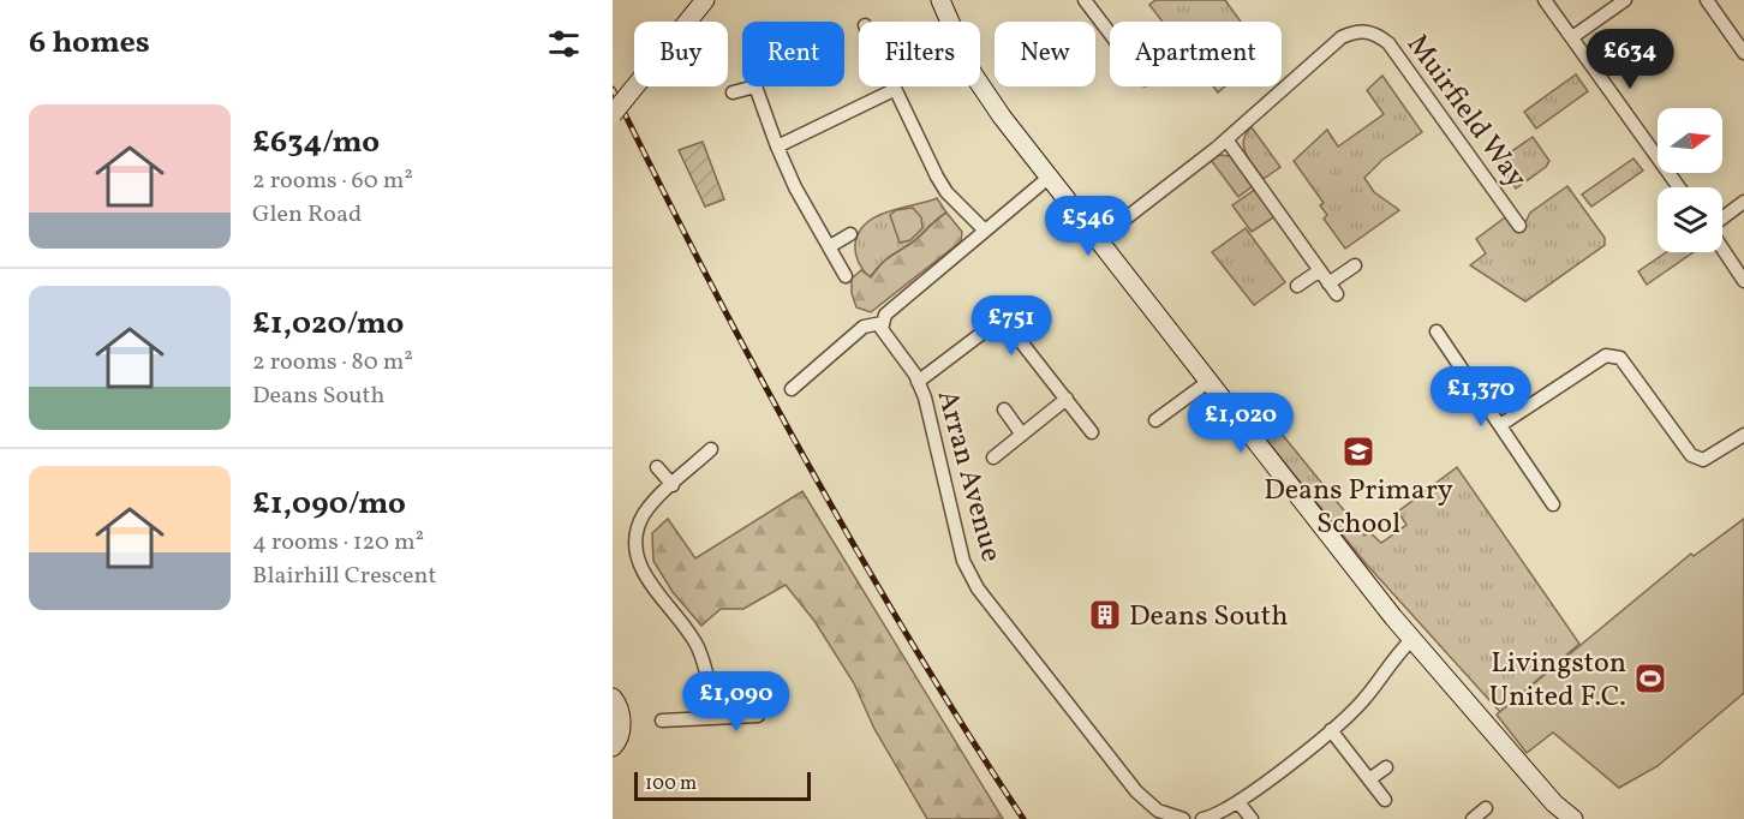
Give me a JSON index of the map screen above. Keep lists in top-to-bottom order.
{
  "streets": {
    "street": ["Muirfield Way", "Arran Avenue"]
  },
  "places": {
    "school or university": ["Deans Primary School"],
    "building": ["Deans South"],
    "sports": ["Livingston United F.C."]
  },
  "scale_bar": "100 m",
  "north": "right",
  "page": {
    "heading": "6 homes",
    "chip": [
      "Buy",
      "Rent",
      "Filters",
      "New",
      "Apartment"
    ],
    "price": [
      "£634",
      "£546",
      "£751",
      "£1,370",
      "£1,020",
      "£1,090"
    ],
    "list": [
      {
        "name": "£634/mo",
        "note": "2 rooms · 60 m² · Glen Road"
      },
      {
        "name": "£1,020/mo",
        "note": "2 rooms · 80 m² · Deans South"
      },
      {
        "name": "£1,090/mo",
        "note": "4 rooms · 120 m² · Blairhill Crescent"
      }
    ],
    "scale": "100 m"
  }
}
